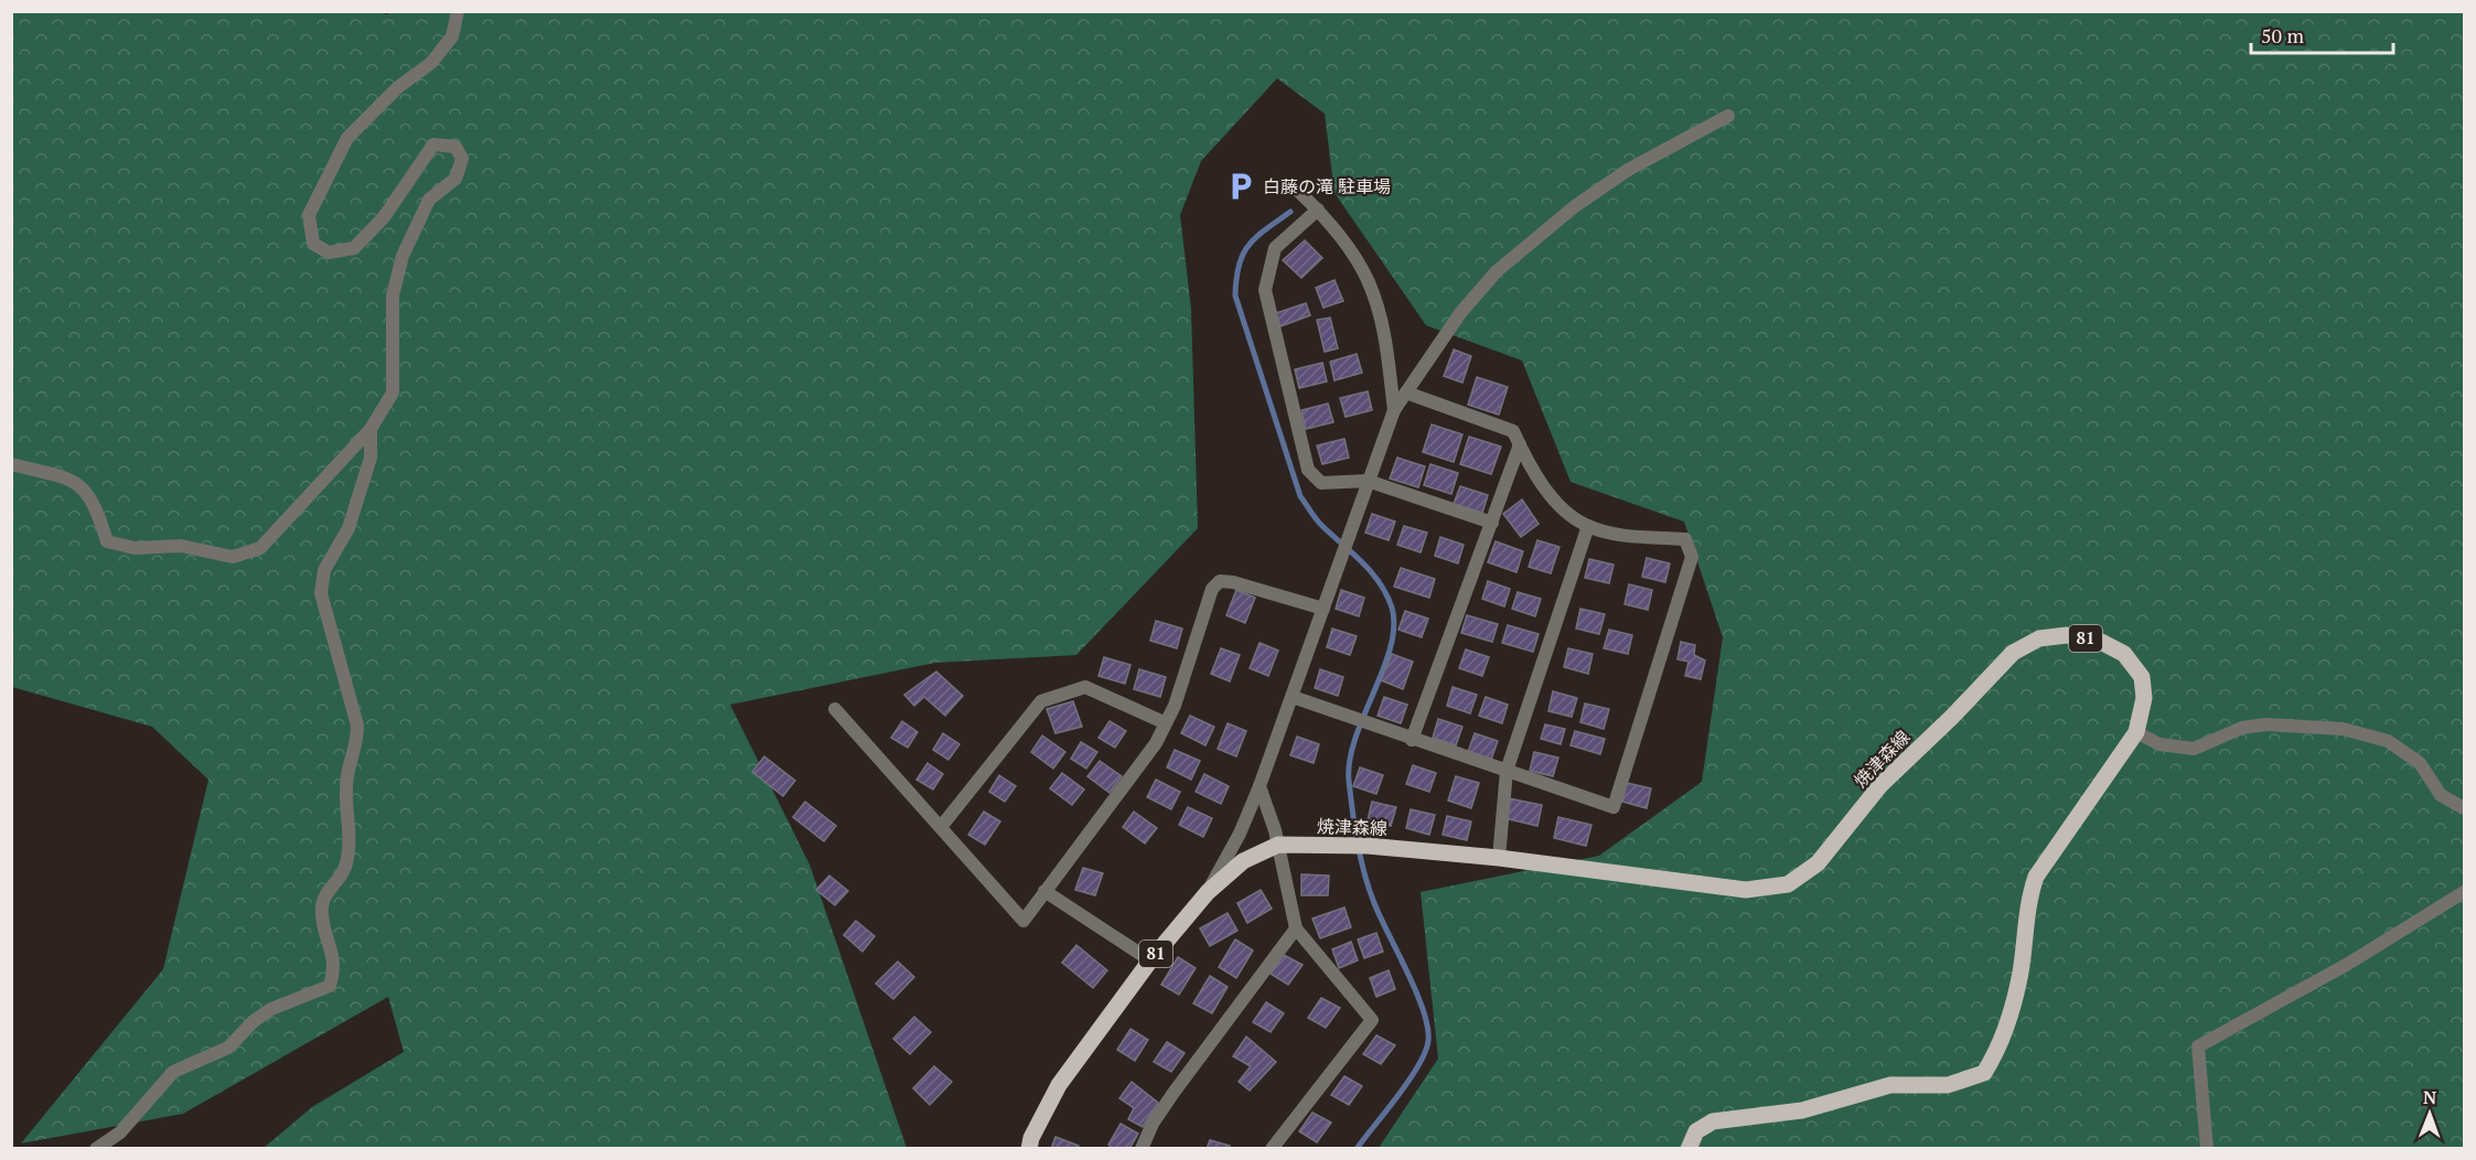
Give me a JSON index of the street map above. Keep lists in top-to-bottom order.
{
  "streets": {
    "main road": ["81", "焼津森線"]
  },
  "places": {
    "parking": ["白藤の滝 駐車場"]
  },
  "scale_bar": "50 m",
  "north": "top"
}
